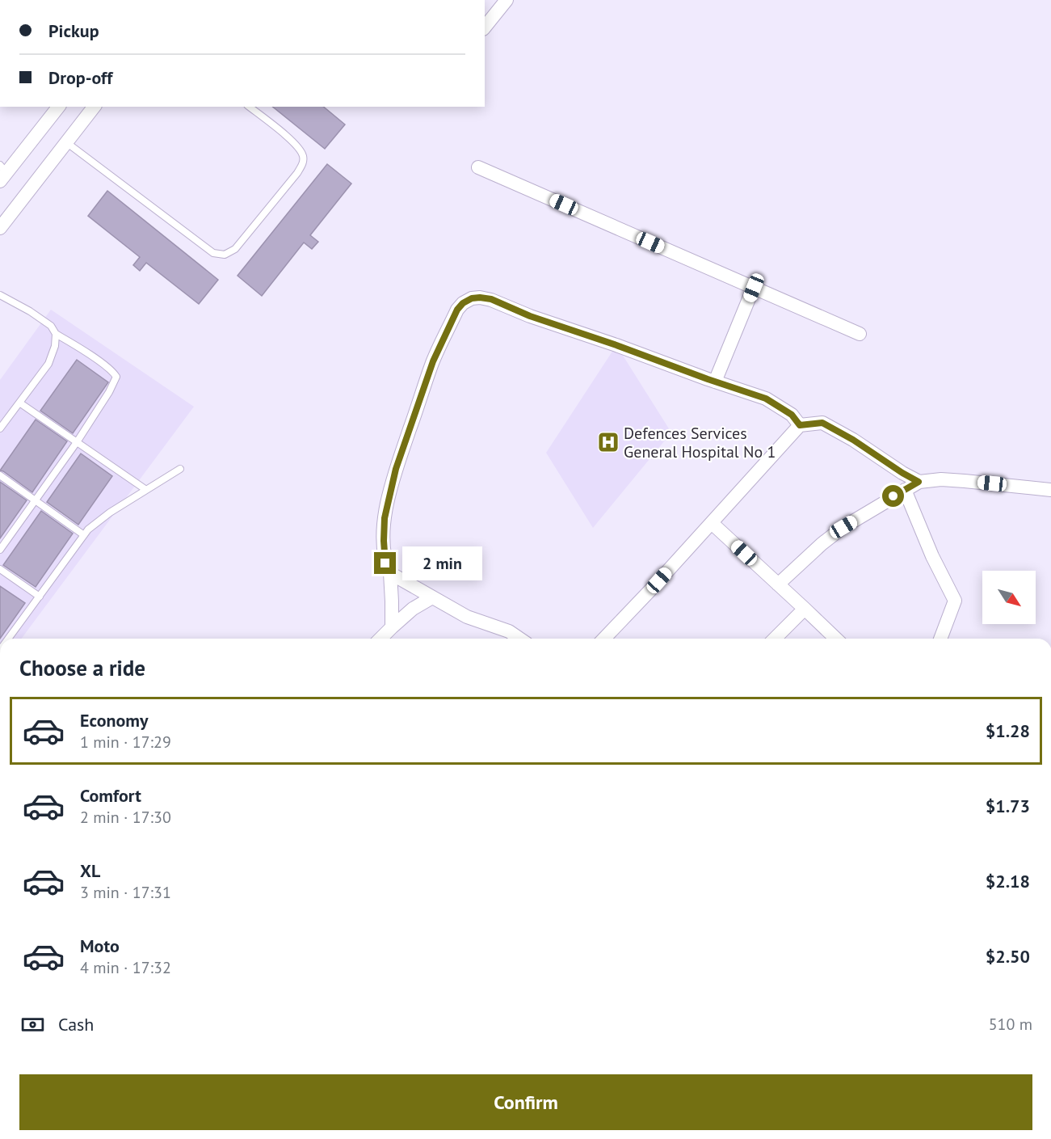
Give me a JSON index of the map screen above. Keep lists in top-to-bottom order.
{
  "places": {
    "hospital": ["Defences Services General Hospital No 1"]
  },
  "north": "bottom right",
  "page": {
    "banner": ["Pickup", "Drop-off"],
    "bubble": "2 min",
    "heading": "Choose a ride",
    "list": [
      {
        "name": "Economy",
        "note": "1 min · 17:29",
        "value": "$1.28"
      },
      {
        "name": "Comfort",
        "note": "2 min · 17:30",
        "value": "$1.73"
      },
      {
        "name": "XL",
        "note": "3 min · 17:31",
        "value": "$2.18"
      },
      {
        "name": "Moto",
        "note": "4 min · 17:32",
        "value": "$2.50"
      }
    ],
    "pay": ["Cash", "510 m"],
    "buttons": "Confirm"
  }
}
